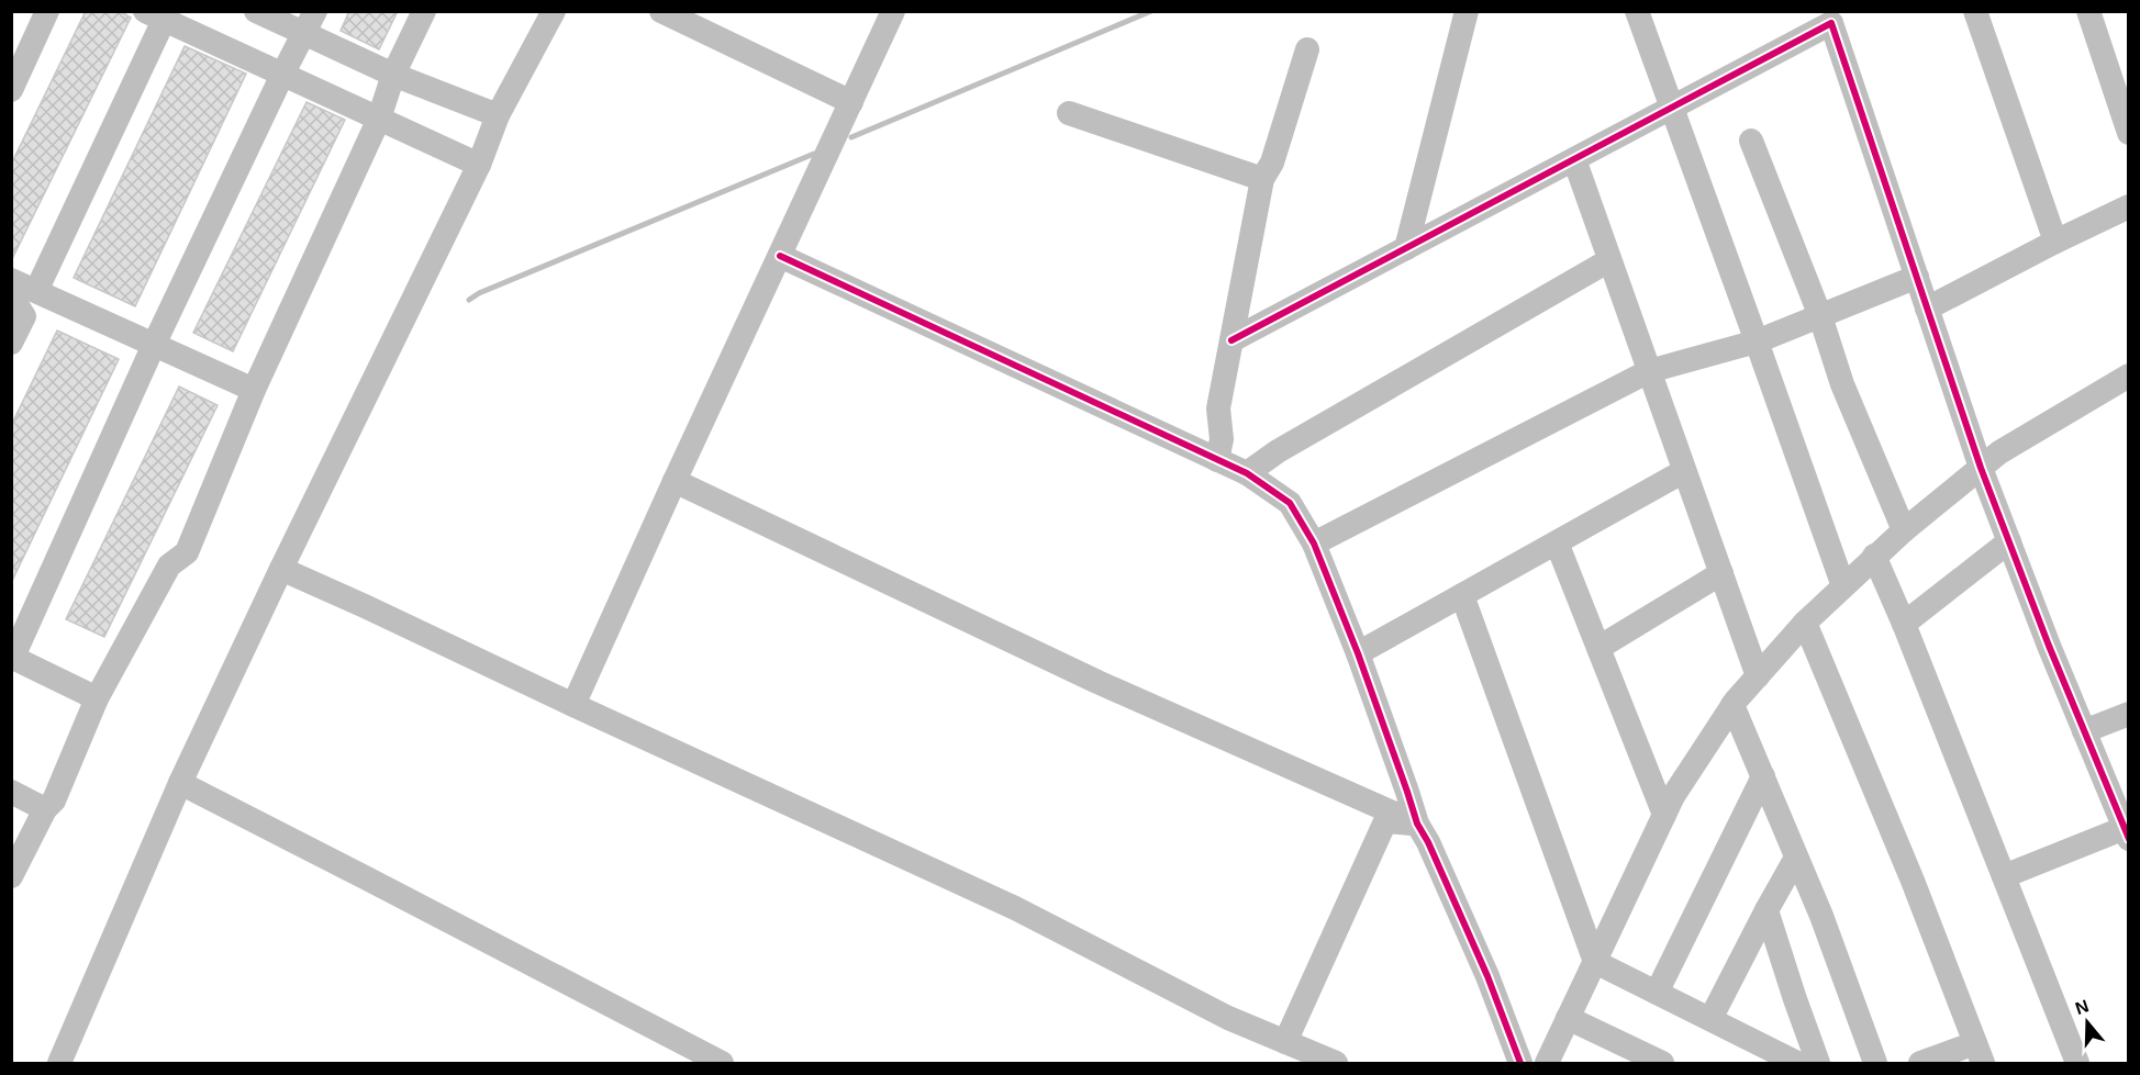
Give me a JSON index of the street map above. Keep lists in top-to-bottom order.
{
  "north": "top"
}
